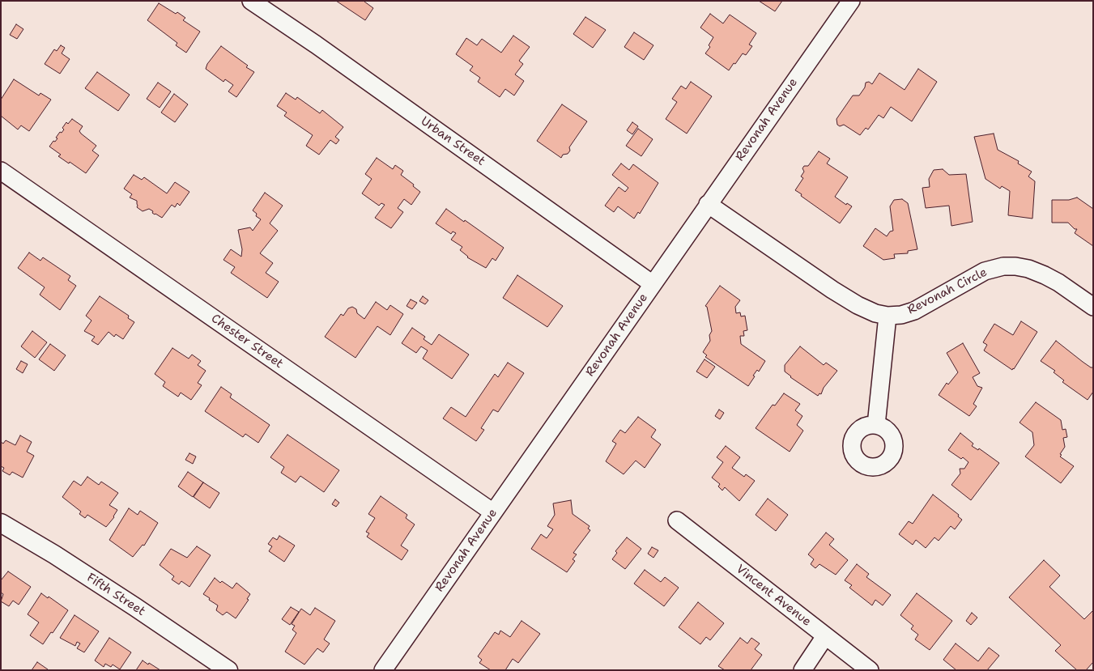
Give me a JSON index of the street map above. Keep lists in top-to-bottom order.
{
  "streets": {
    "street": [
      "Revonah Avenue",
      "Urban Street",
      "Revonah Circle",
      "Chester Street",
      "Fifth Street",
      "Vincent Avenue"
    ]
  },
  "crossings": [
    ["Revonah Avenue", "Urban Street"],
    ["Revonah Avenue", "Revonah Circle"],
    ["Revonah Avenue", "Chester Street"]
  ]
}
